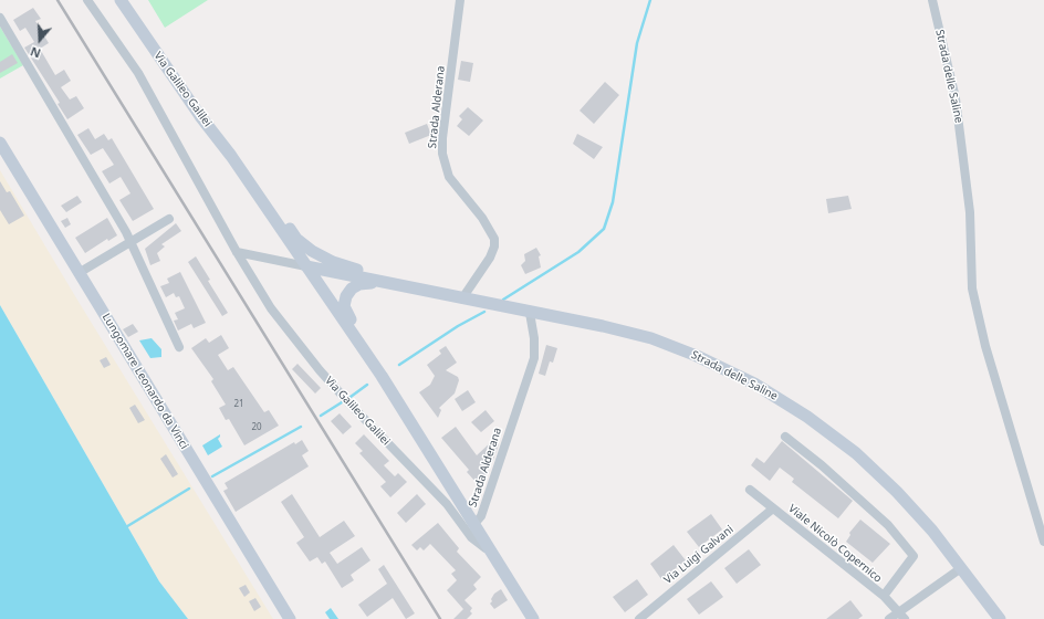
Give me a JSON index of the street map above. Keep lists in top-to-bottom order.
{
  "streets": {
    "street": [
      "Strada delle Saline",
      "Via Galileo Galilei",
      "Strada Alderana",
      "Lungomare Leonardo da Vinci",
      "Viale Nicolò Copernico",
      "Via Luigi Galvani"
    ]
  },
  "crossings": [
    ["Strada delle Saline", "Via Galileo Galilei"],
    ["Strada delle Saline", "Strada Alderana"],
    ["Via Galileo Galilei", "Strada Alderana"],
    ["Viale Nicolò Copernico", "Via Luigi Galvani"]
  ],
  "house_numbers": ["21", "20"],
  "north": "bottom"
}
